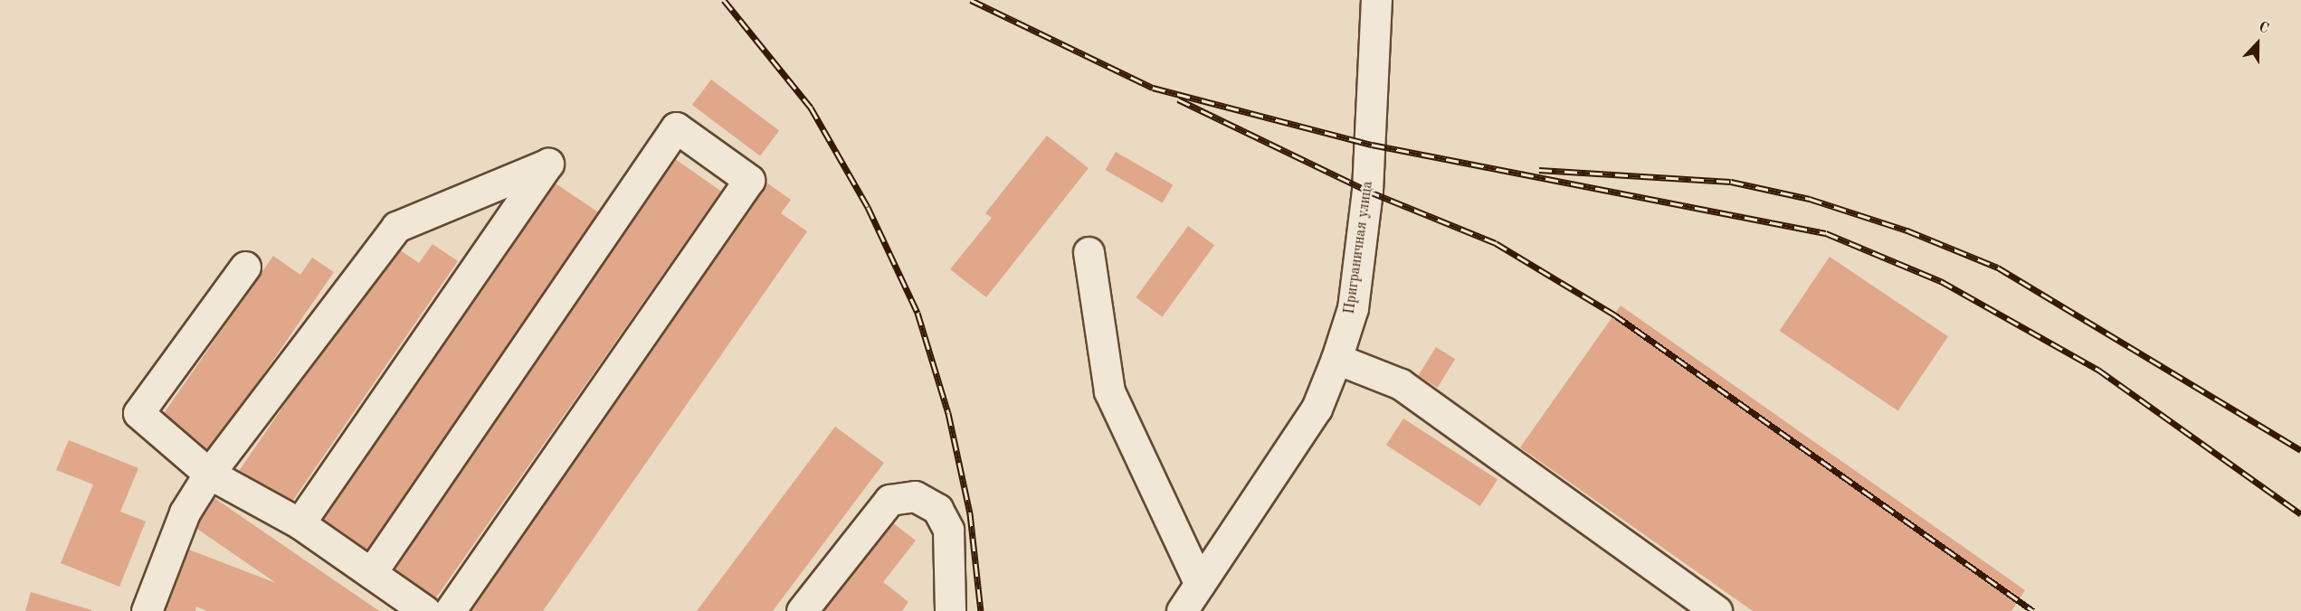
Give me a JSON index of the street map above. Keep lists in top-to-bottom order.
{
  "streets": {
    "street": ["Приграничная улица"]
  },
  "north": "top"
}
